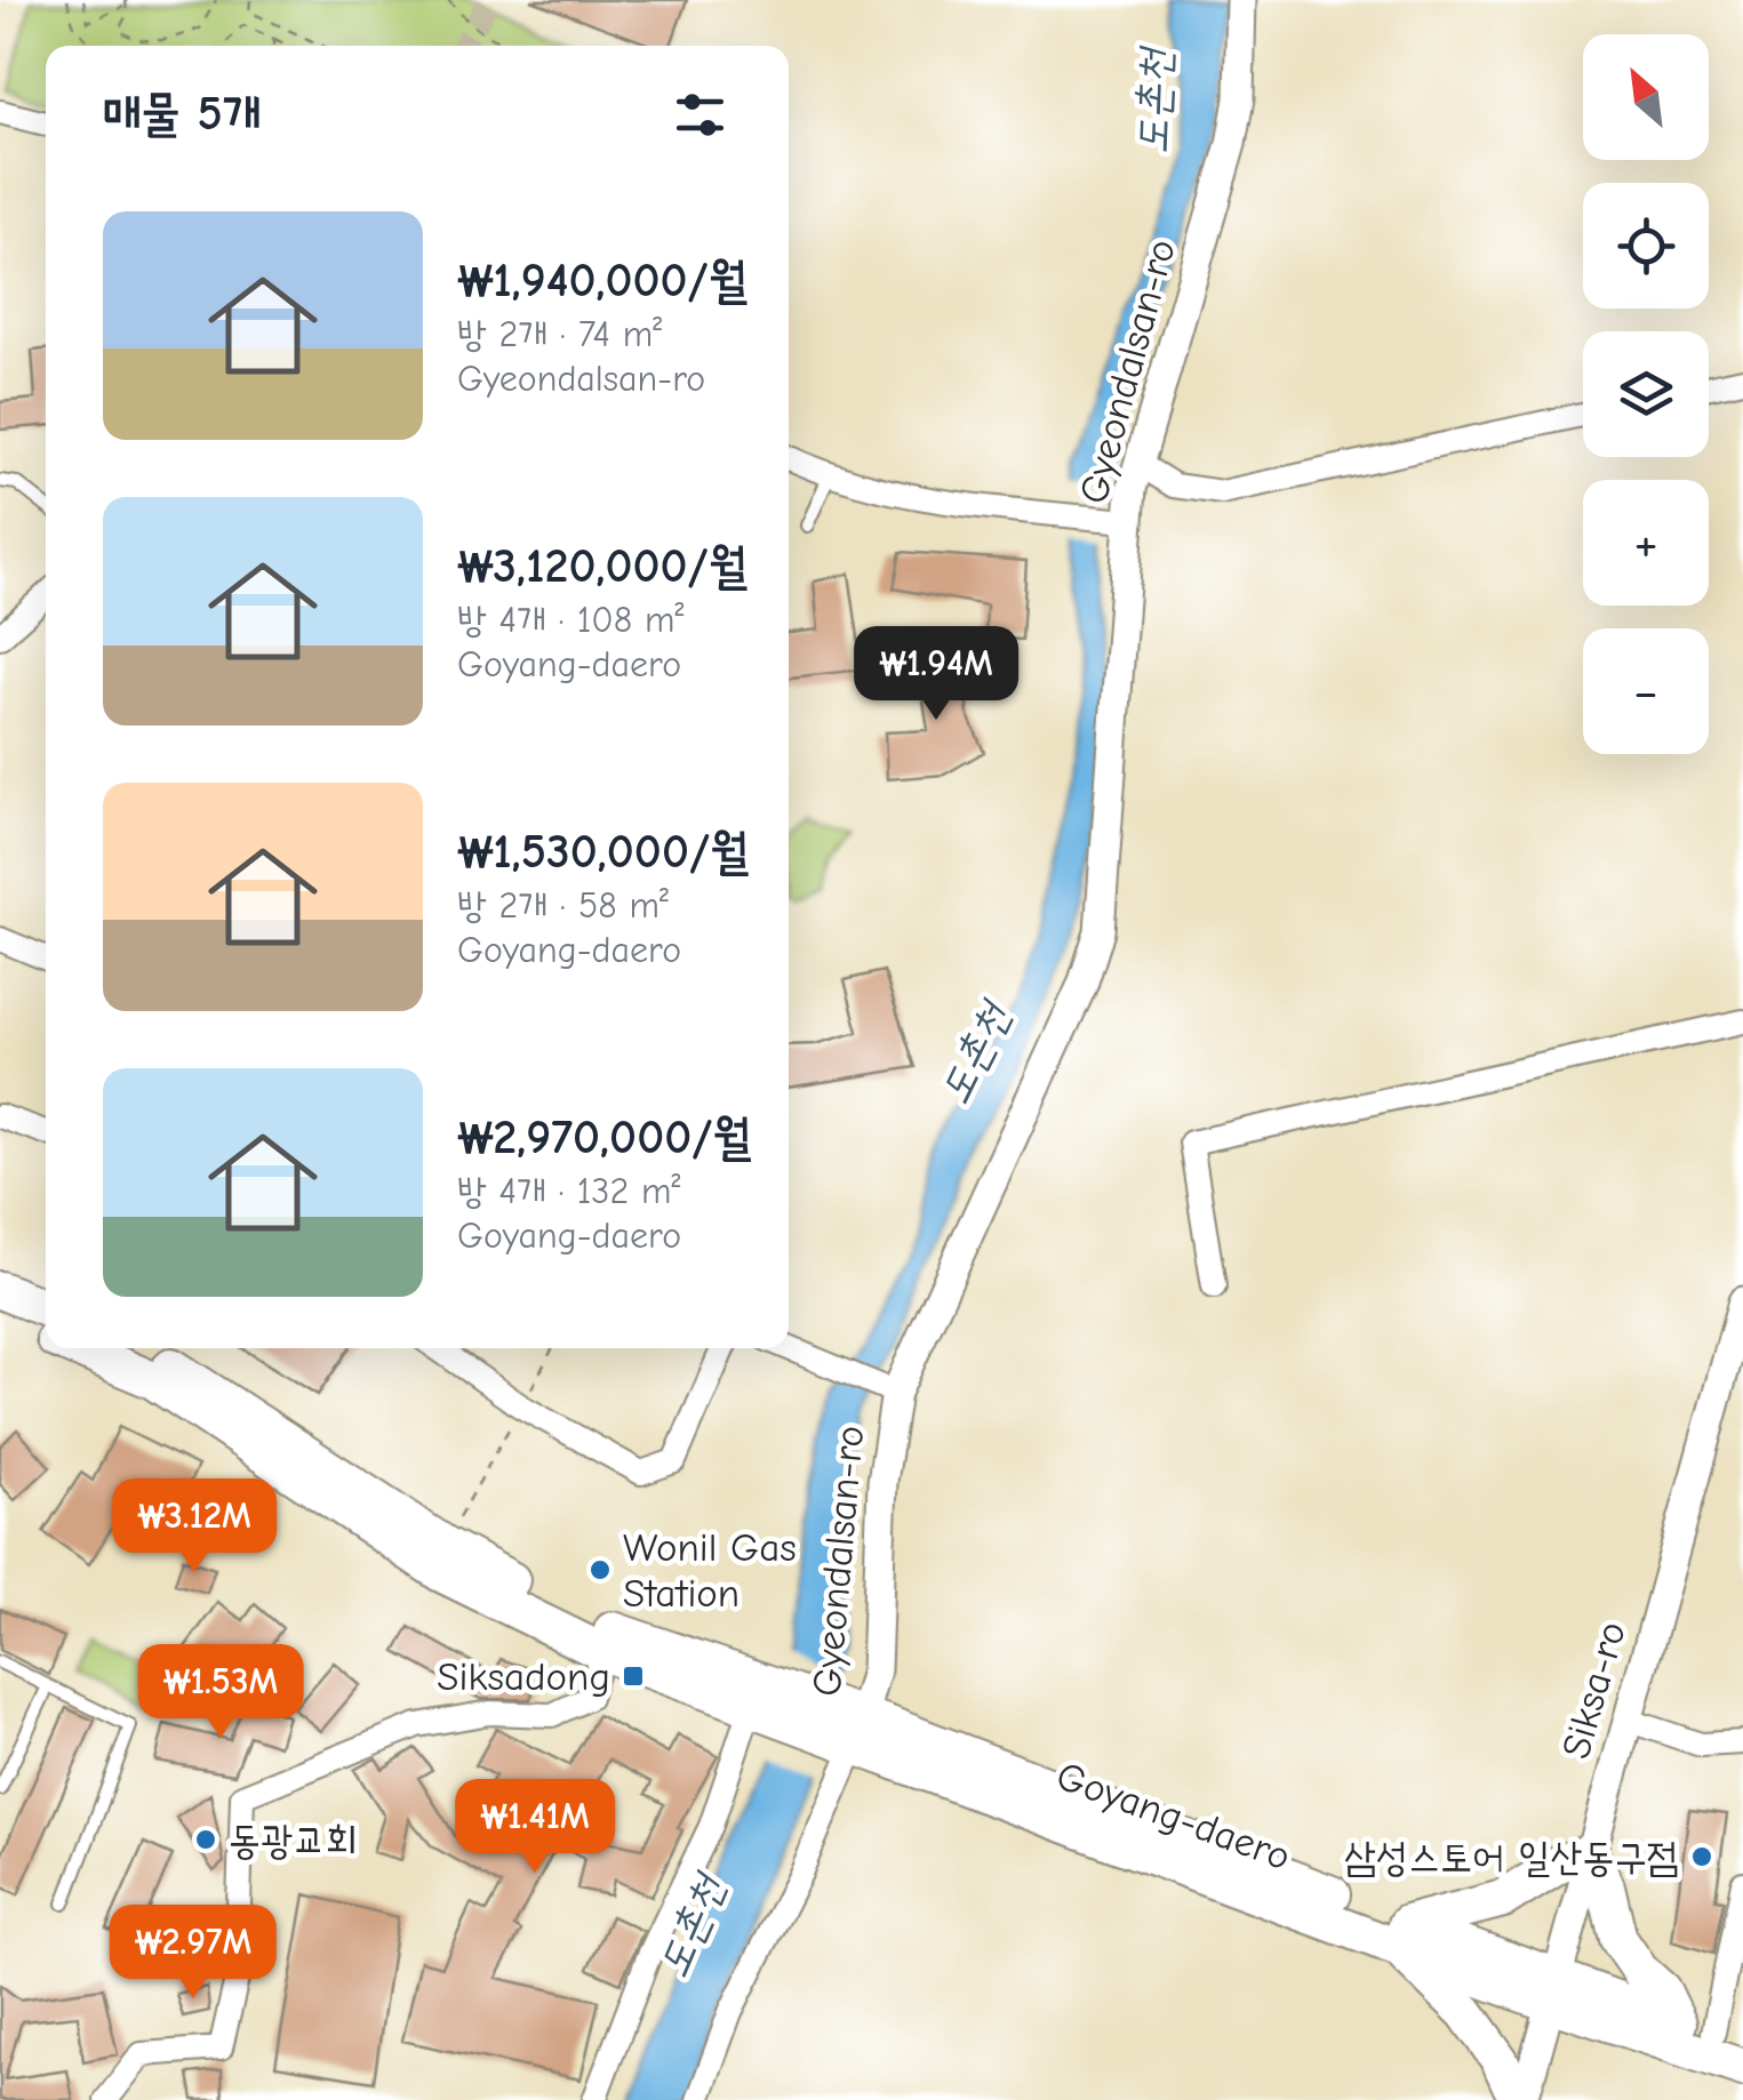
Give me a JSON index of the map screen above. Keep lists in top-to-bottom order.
{
  "streets": {
    "main road": ["Goyang-daero"],
    "street": ["Gyeondalsan-ro", "Siksa-ro"]
  },
  "crossings": [
    ["Gyeondalsan-ro", "Goyang-daero"],
    ["Siksa-ro", "Goyang-daero"]
  ],
  "water": ["도촌천"],
  "places": {
    "other": ["Wonil Gas Station", "동광교회", "삼성스토어 일산동구점"],
    "transit": ["Siksadong"]
  },
  "north": "top left",
  "page": {
    "map_buttons": ["+", "−"],
    "heading": "매물 5개",
    "list": [
      {
        "name": "₩1,940,000/월",
        "note": "방 2개 · 74 m² · Gyeondalsan-ro"
      },
      {
        "name": "₩3,120,000/월",
        "note": "방 4개 · 108 m² · Goyang-daero"
      },
      {
        "name": "₩1,530,000/월",
        "note": "방 2개 · 58 m² · Goyang-daero"
      },
      {
        "name": "₩2,970,000/월",
        "note": "방 4개 · 132 m² · Goyang-daero"
      }
    ],
    "price": [
      "₩1.94M",
      "₩3.12M",
      "₩1.53M",
      "₩1.41M",
      "₩2.97M"
    ]
  }
}
